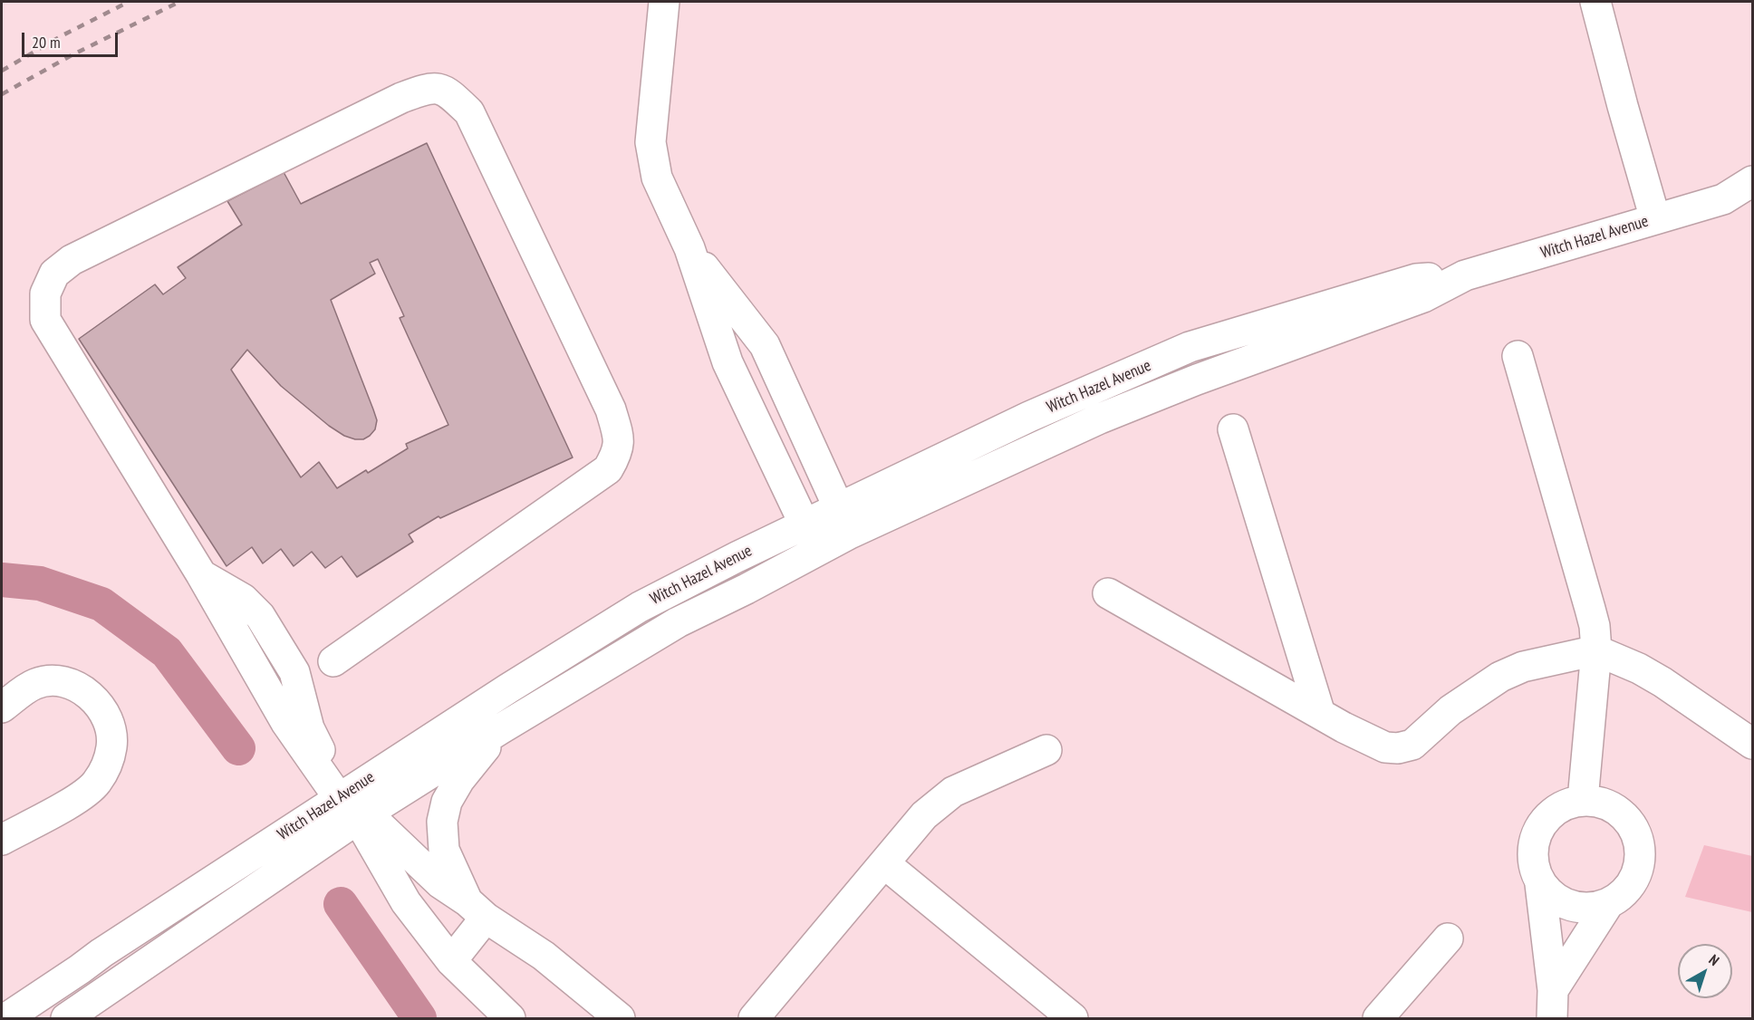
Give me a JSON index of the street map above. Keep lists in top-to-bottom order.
{
  "streets": {
    "street": ["Witch Hazel Avenue"]
  },
  "scale_bar": "20 m",
  "north": "top right"
}
